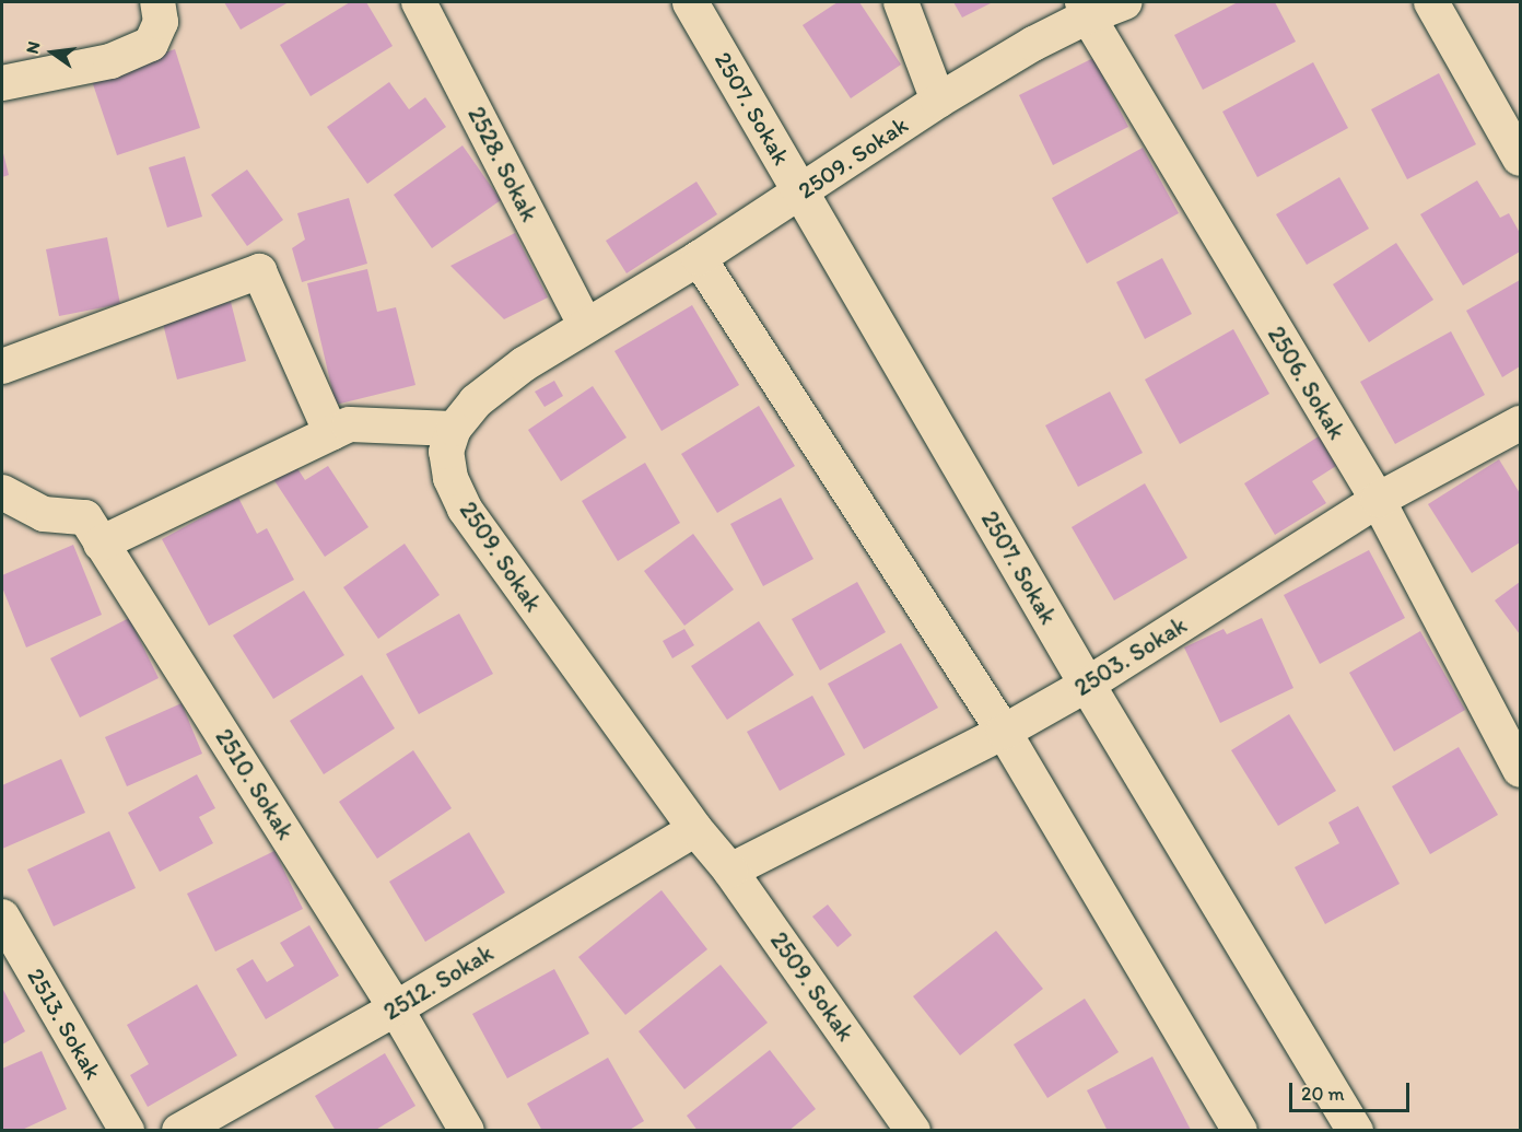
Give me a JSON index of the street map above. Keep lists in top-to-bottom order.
{
  "streets": {
    "street": [
      "2507. Sokak",
      "2509. Sokak",
      "2528. Sokak",
      "2506. Sokak",
      "2503. Sokak",
      "2510. Sokak",
      "2512. Sokak",
      "2513. Sokak"
    ]
  },
  "crossings": [
    ["2507. Sokak", "2509. Sokak"],
    ["2507. Sokak", "2503. Sokak"],
    ["2509. Sokak", "2528. Sokak"],
    ["2509. Sokak", "2506. Sokak"],
    ["2509. Sokak", "2503. Sokak"],
    ["2509. Sokak", "2512. Sokak"],
    ["2506. Sokak", "2503. Sokak"],
    ["2510. Sokak", "2512. Sokak"]
  ],
  "scale_bar": "20 m",
  "north": "left"
}
